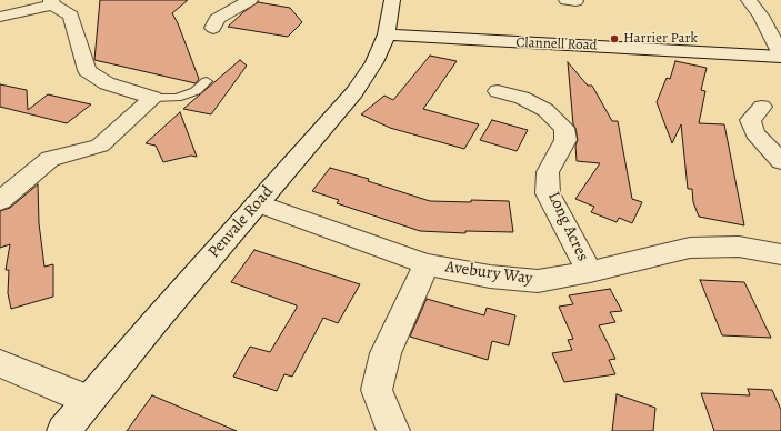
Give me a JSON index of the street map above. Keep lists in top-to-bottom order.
{
  "streets": {
    "street": [
      "Clannell Road",
      "Penvale Road",
      "Long Acres",
      "Avebury Way"
    ]
  },
  "crossings": [
    ["Clannell Road", "Penvale Road"],
    ["Penvale Road", "Avebury Way"],
    ["Long Acres", "Avebury Way"]
  ],
  "places": ["Harrier Park"]
}
